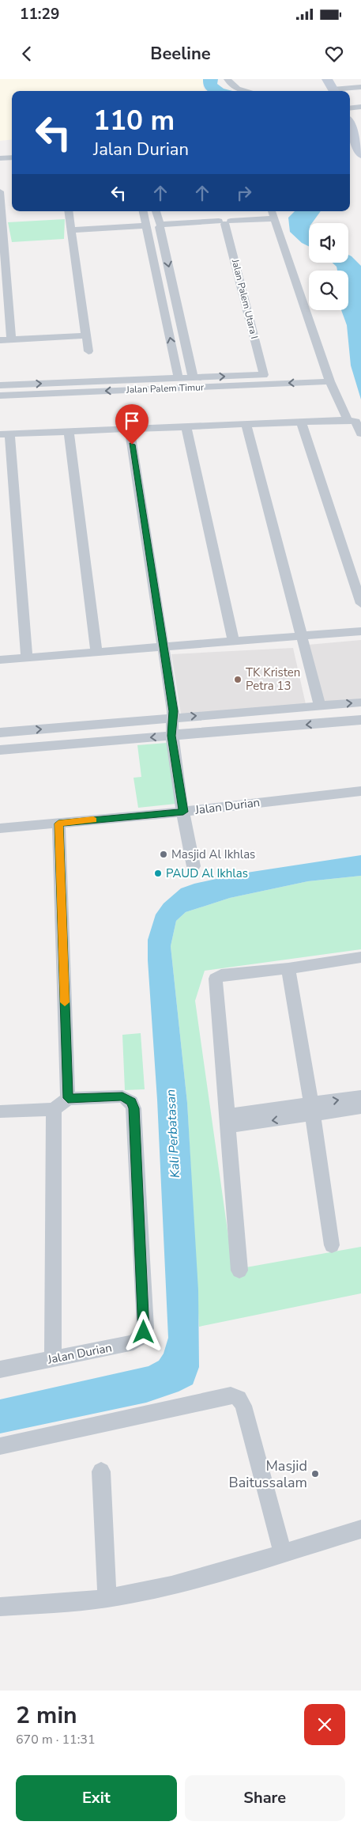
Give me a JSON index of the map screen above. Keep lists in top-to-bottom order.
{
  "streets": {
    "street": ["Jalan Palem Utara I", "Jalan Palem Timur", "Jalan Durian"]
  },
  "crossings": [
    ["Jalan Palem Utara I", "Jalan Palem Timur"]
  ],
  "water": ["Kali Perbatasan"],
  "places": [
    "TK Kristen Petra 13",
    "Masjid Al Ikhlas",
    "PAUD Al Ikhlas",
    "Masjid Baitussalam"
  ],
  "page": {
    "status": "11:29",
    "header": "Beeline",
    "turn": ["110 m", "Jalan Durian"],
    "heading": ["2 min", "670 m · 11:31"],
    "buttons": ["Exit", "Share"]
  }
}
